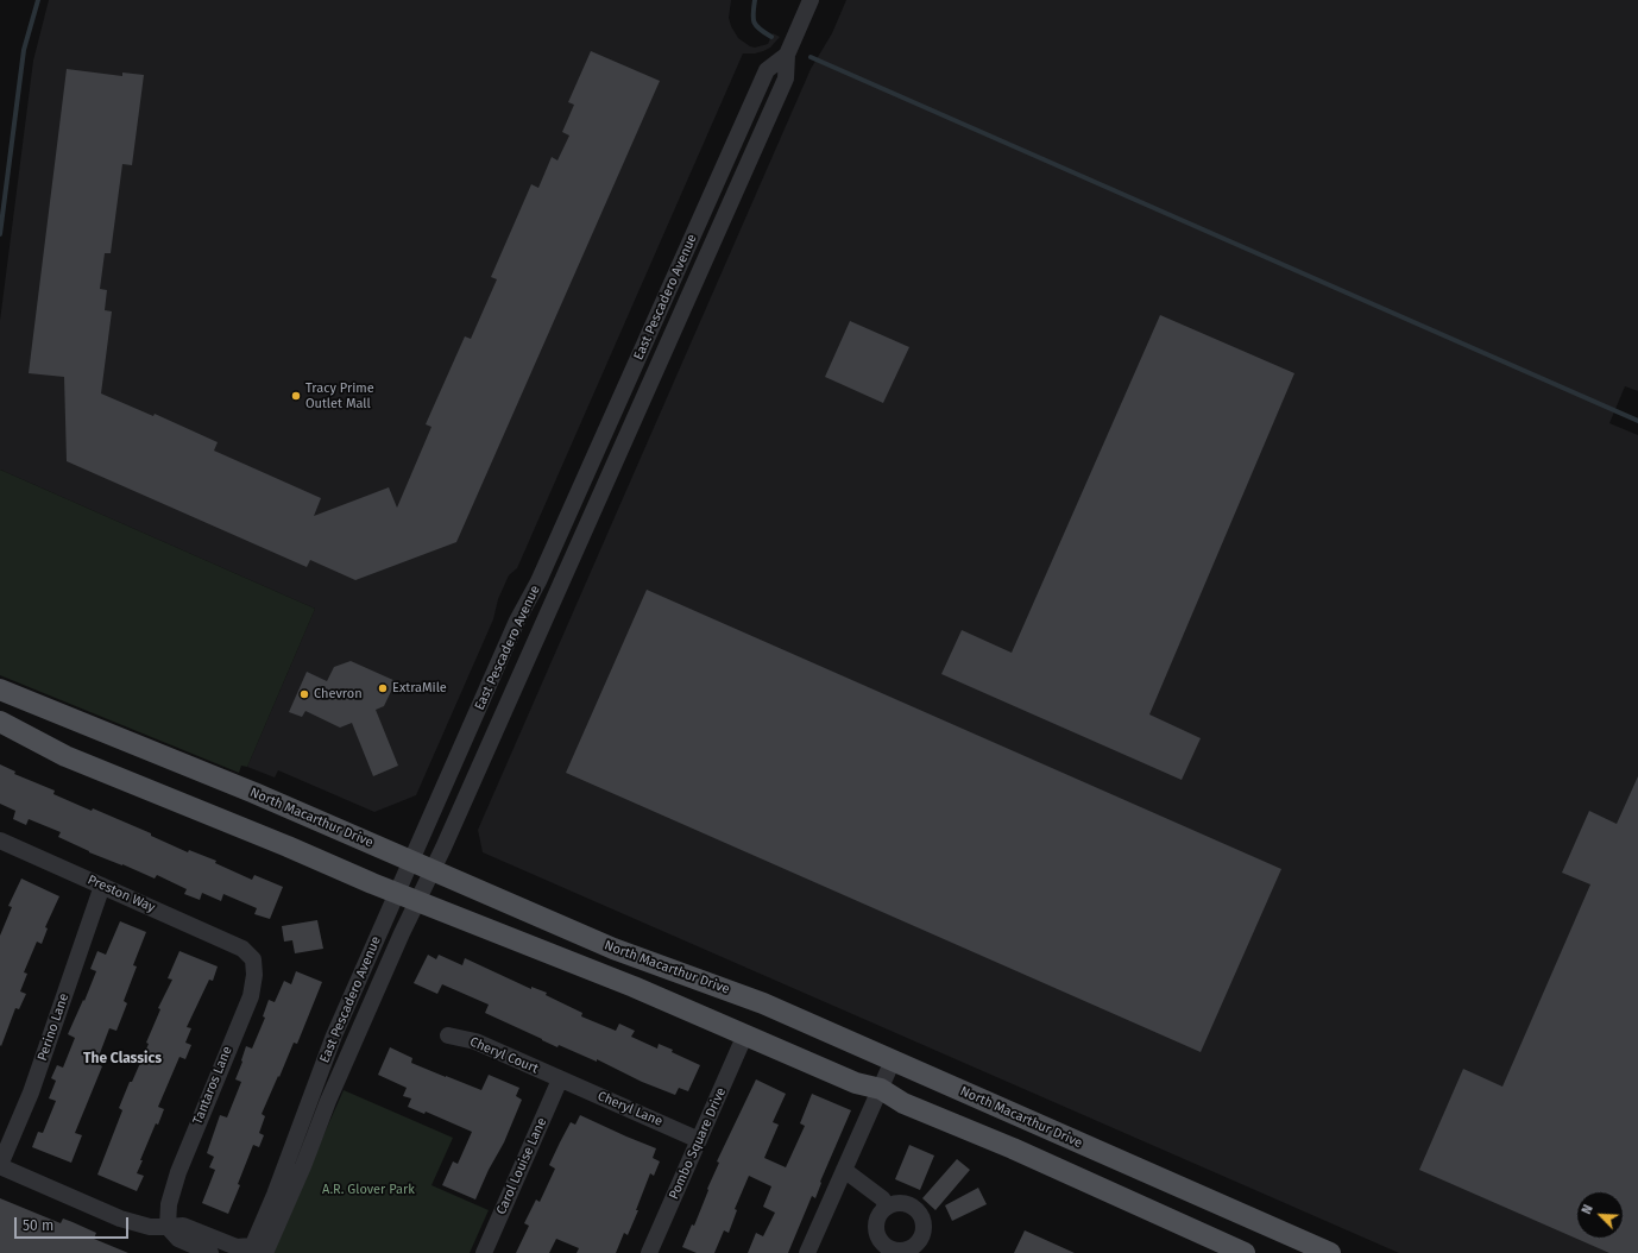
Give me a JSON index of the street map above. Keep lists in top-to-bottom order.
{
  "streets": {
    "main road": ["North Macarthur Drive"],
    "street": [
      "East Pescadero Avenue",
      "Preston Way",
      "Perino Lane",
      "Cheryl Court",
      "Tantaros Lane",
      "Cheryl Lane",
      "Pombo Square Drive",
      "Carol Louise Lane"
    ]
  },
  "crossings": [
    ["East Pescadero Avenue", "North Macarthur Drive"],
    ["Preston Way", "Perino Lane"],
    ["Preston Way", "Tantaros Lane"],
    ["Cheryl Court", "Cheryl Lane"],
    ["Cheryl Court", "Carol Louise Lane"],
    ["Cheryl Lane", "Pombo Square Drive"],
    ["Cheryl Lane", "Carol Louise Lane"]
  ],
  "districts": ["The Classics"],
  "parks": ["A.R. Glover Park"],
  "places": ["Tracy Prime Outlet Mall", "ExtraMile", "Chevron"],
  "scale_bar": "50 m",
  "north": "top left"
}
